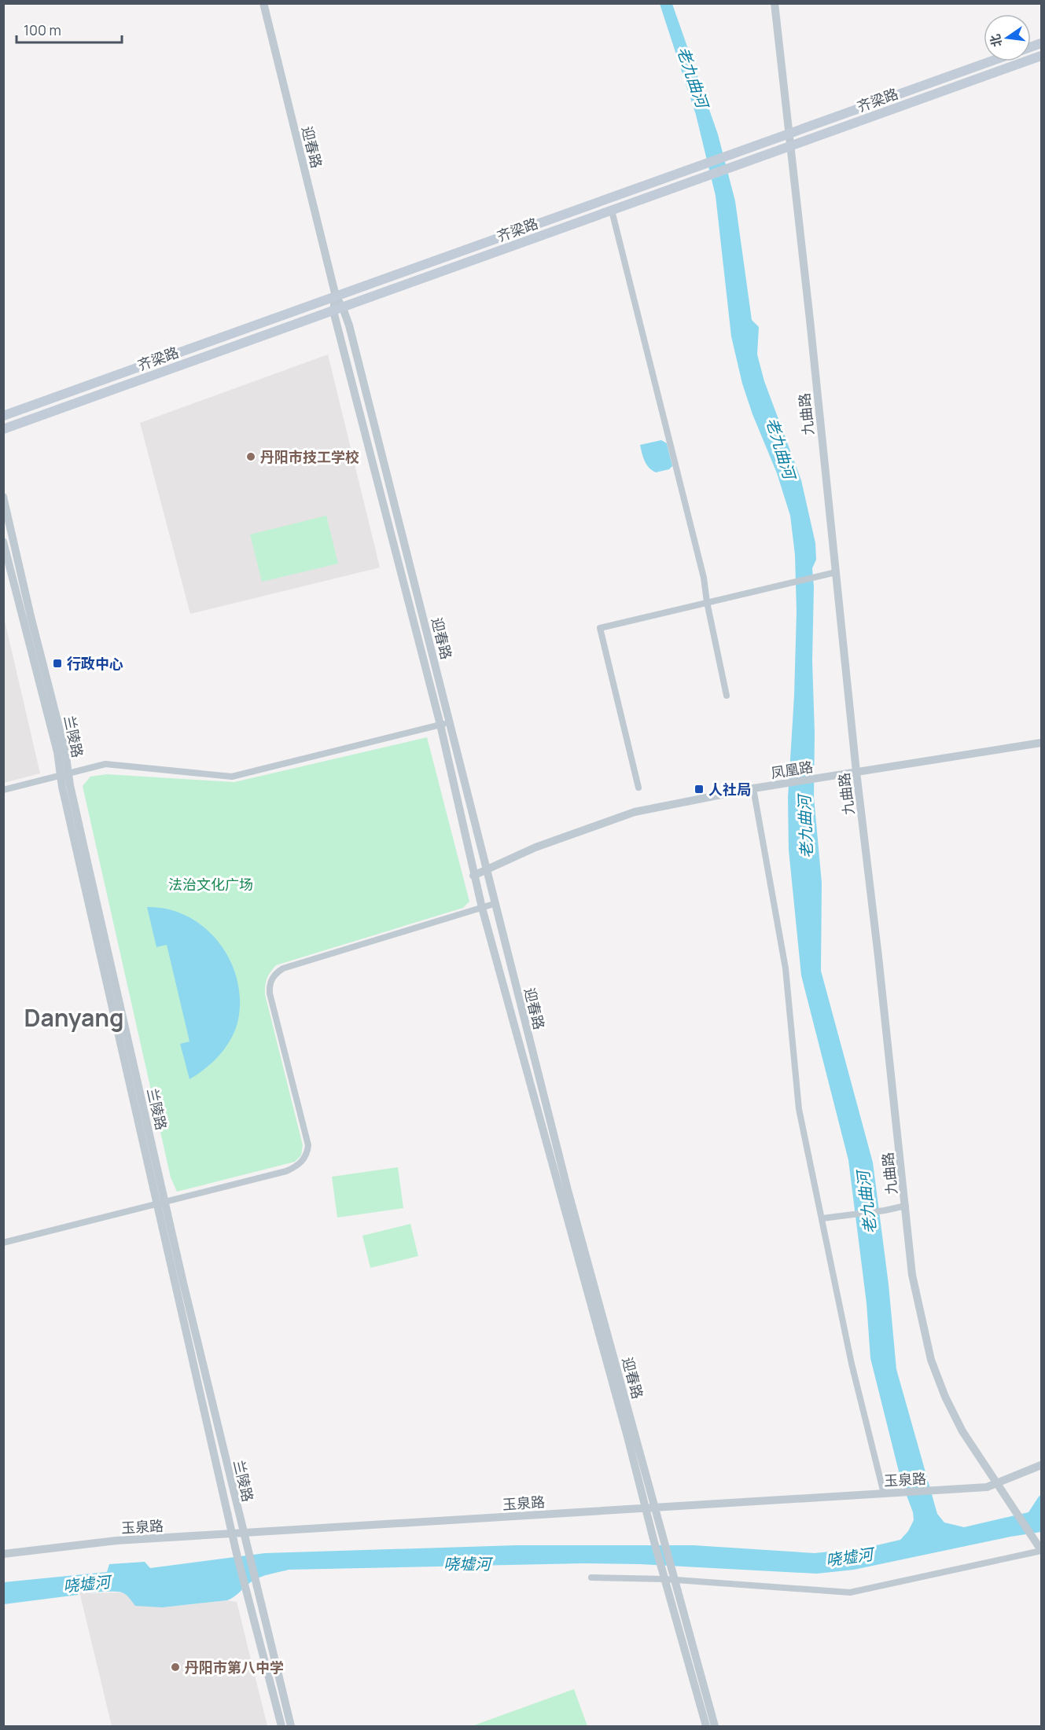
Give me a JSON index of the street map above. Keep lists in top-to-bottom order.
{
  "streets": {
    "main road": ["齐梁路"],
    "street": [
      "迎春路",
      "九曲路",
      "兰陵路",
      "凤凰路",
      "玉泉路"
    ]
  },
  "crossings": [
    ["齐梁路", "迎春路"],
    ["齐梁路", "九曲路"],
    ["迎春路", "凤凰路"],
    ["迎春路", "玉泉路"],
    ["九曲路", "凤凰路"],
    ["九曲路", "玉泉路"],
    ["兰陵路", "玉泉路"]
  ],
  "districts": ["Danyang"],
  "water": ["老九曲河", "哓墟河"],
  "parks": ["法治文化广场"],
  "places": {
    "other": ["丹阳市技工学校", "丹阳市第八中学"],
    "transit": ["行政中心", "人社局"]
  },
  "scale_bar": "100 m",
  "north": "left"
}
